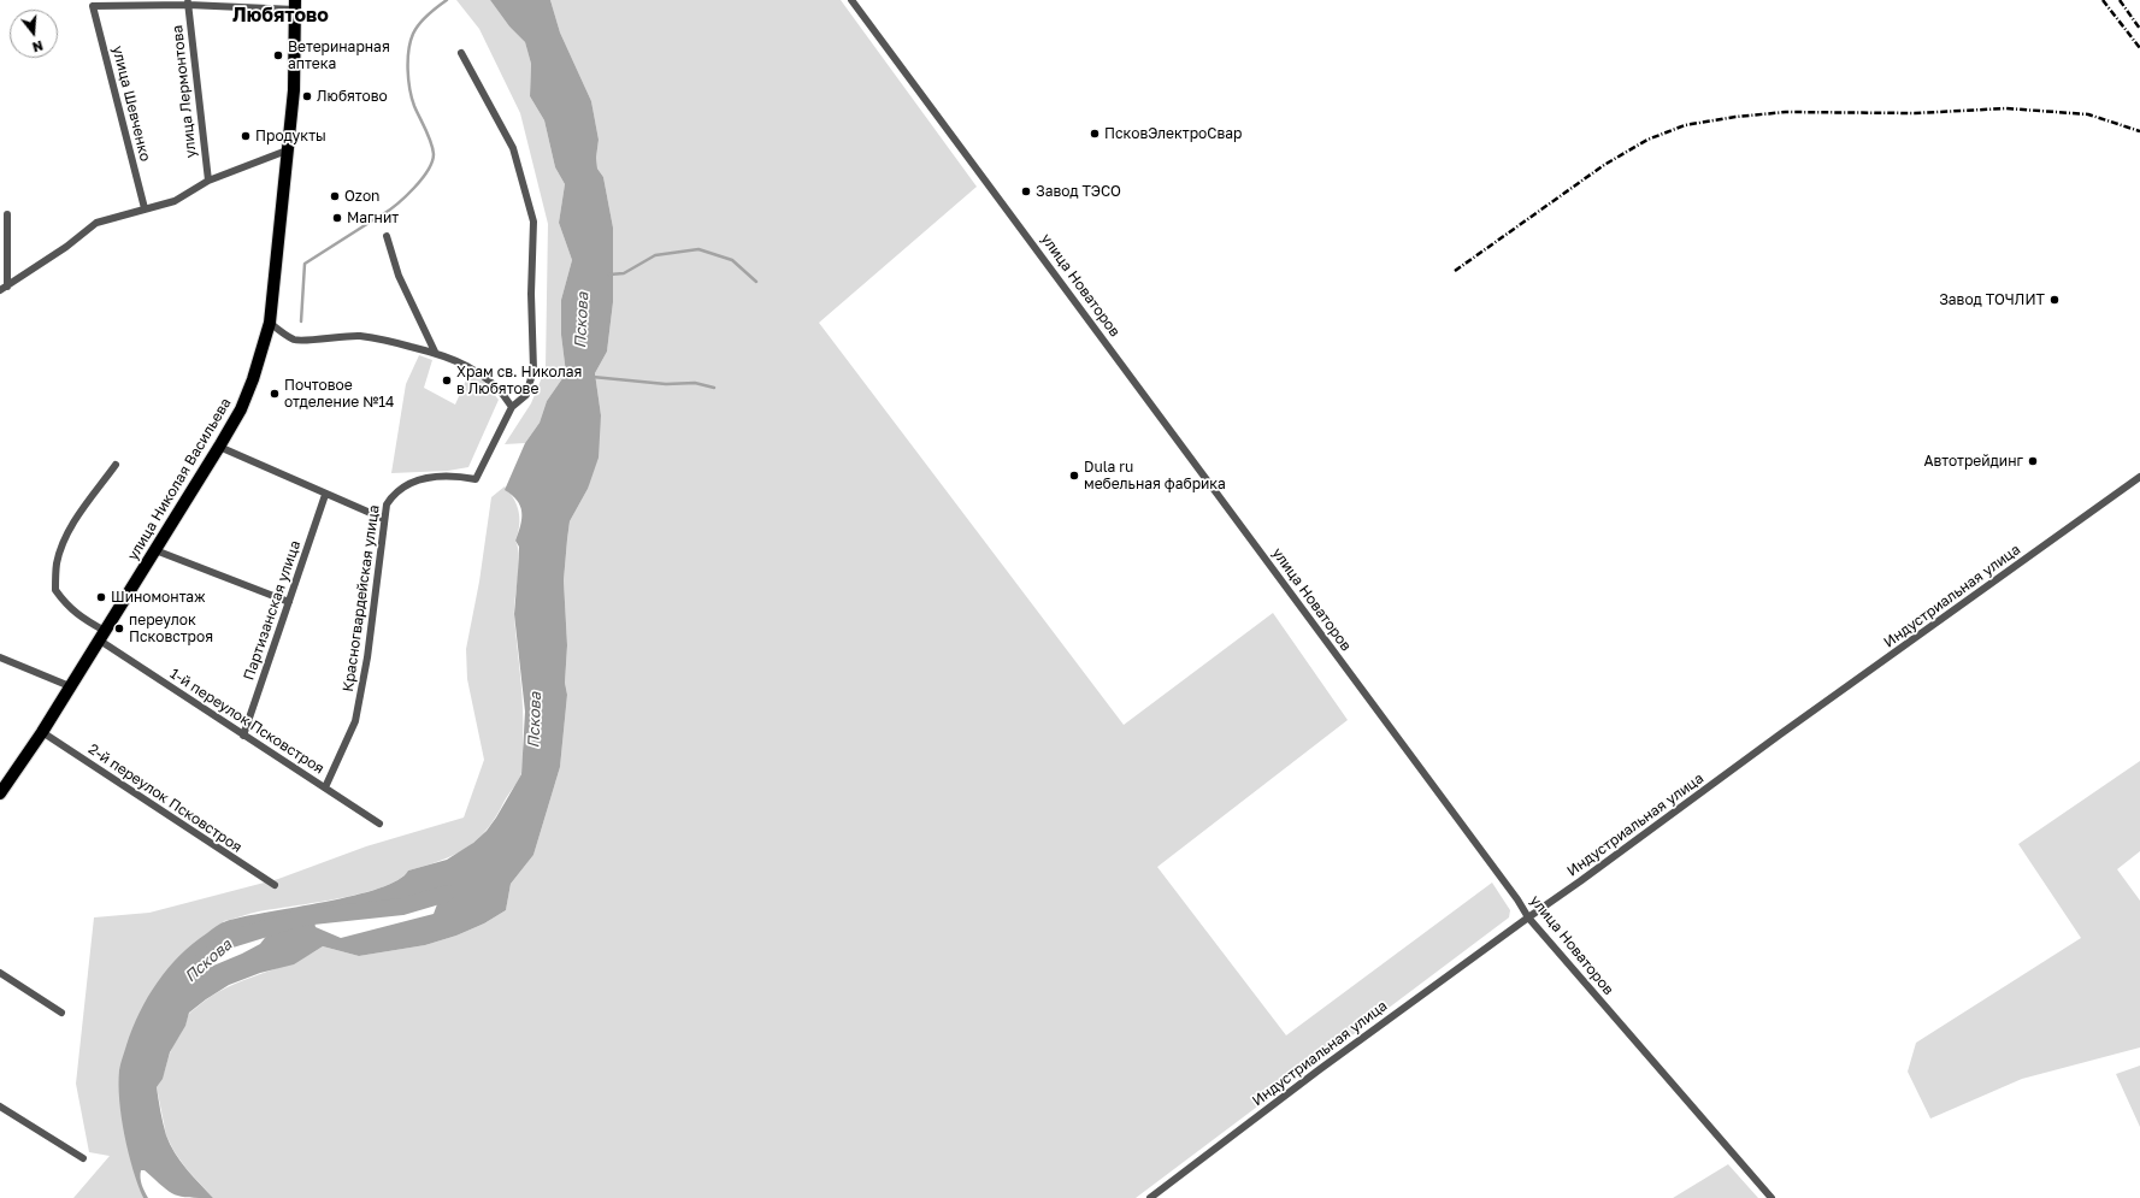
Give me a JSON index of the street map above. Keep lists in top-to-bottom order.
{
  "streets": {
    "main road": ["улица Николая Васильева"],
    "street": [
      "улица Лермонтова",
      "улица Шевченко",
      "улица Новаторов",
      "Индустриальная улица",
      "Красногвардейская улица",
      "Партизанская улица",
      "1-й переулок Псковстроя",
      "2-й переулок Псковстроя"
    ]
  },
  "crossings": [
    ["улица Лермонтова", "улица Шевченко"],
    ["улица Новаторов", "Индустриальная улица"],
    ["улица Николая Васильева", "1-й переулок Псковстроя"],
    ["улица Николая Васильева", "2-й переулок Псковстроя"],
    ["Красногвардейская улица", "1-й переулок Псковстроя"],
    ["Партизанская улица", "1-й переулок Псковстроя"]
  ],
  "districts": ["Любятово"],
  "water": ["Пскова"],
  "places": [
    "Ветеринарная аптека",
    "Любятово",
    "ПсковЭлектроСвар",
    "Продукты",
    "Завод ТЭСО",
    "Ozon",
    "Магнит",
    "Завод ТОЧЛИТ",
    "Храм св. Николая в Любятове",
    "Почтовое отделение №14",
    "Автотрейдинг",
    "Dula ru мебельная фабрика",
    "Шиномонтаж",
    "переулок Псковстроя"
  ],
  "north": "bottom"
}
